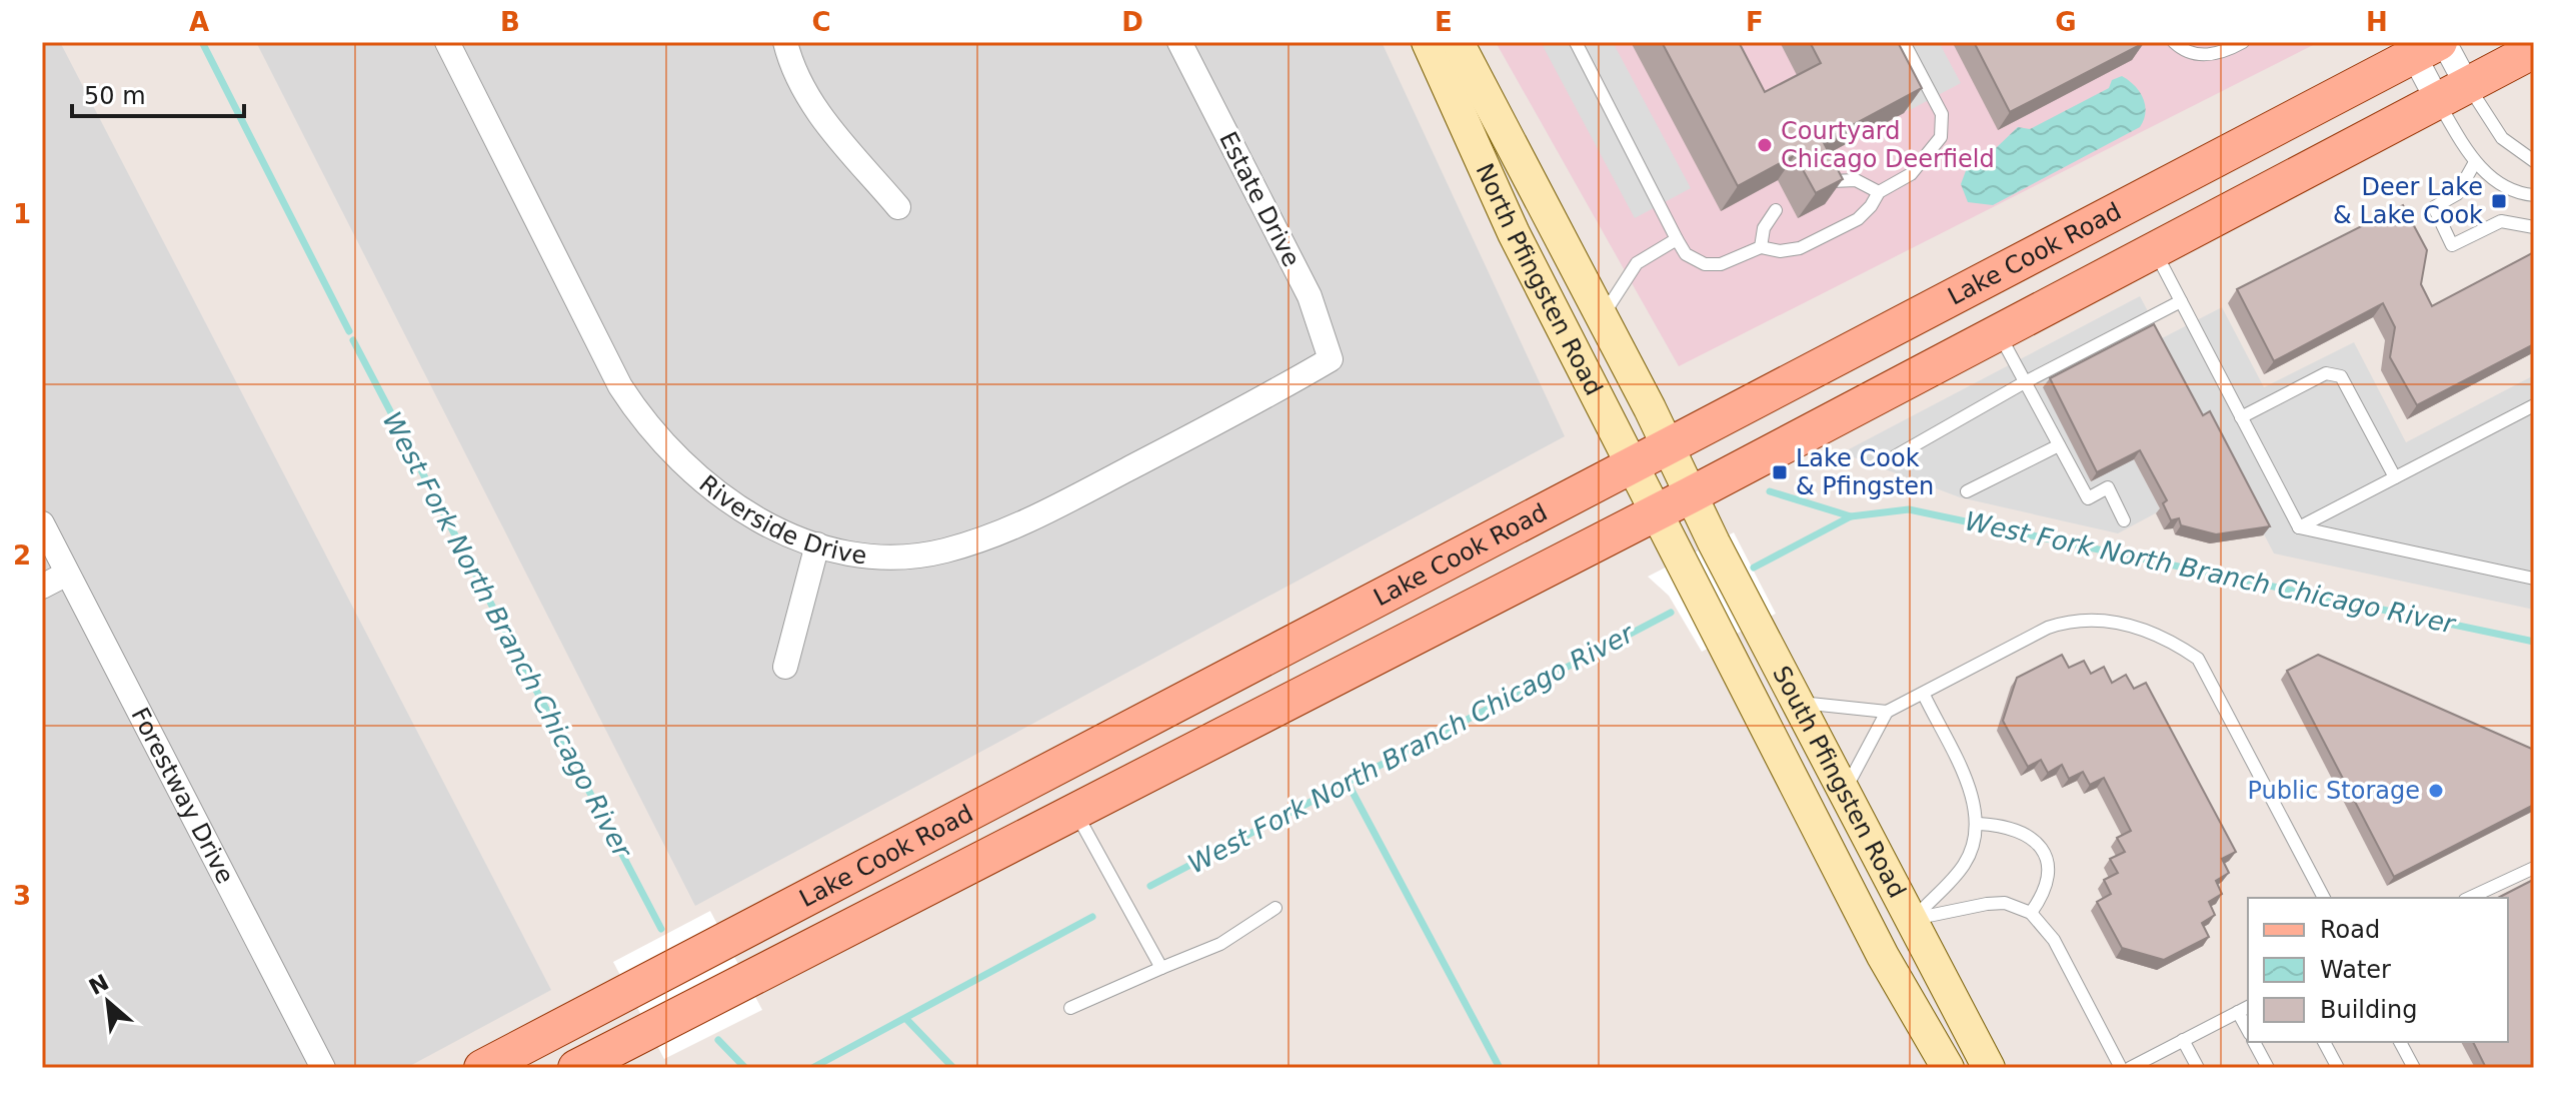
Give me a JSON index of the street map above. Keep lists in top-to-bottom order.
{
  "streets": {
    "main road": ["Lake Cook Road", "North Pfingsten Road", "South Pfingsten Road"],
    "street": ["Estate Drive", "Riverside Drive", "Forestway Drive"]
  },
  "crossings": [
    ["Estate Drive", "Riverside Drive"],
    ["Lake Cook Road", "North Pfingsten Road"],
    ["Lake Cook Road", "South Pfingsten Road"],
    ["North Pfingsten Road", "South Pfingsten Road"]
  ],
  "water": ["West Fork North Branch Chicago River"],
  "places": {
    "other": ["Courtyard Chicago Deerfield", "Public Storage"],
    "transit": ["Deer Lake & Lake Cook", "Lake Cook & Pfingsten"]
  },
  "legend": ["Road", "Water", "Building"],
  "scale_bar": "50 m",
  "north": "top left",
  "grid": {
    "columns": [
      "A",
      "B",
      "C",
      "D",
      "E",
      "F",
      "G",
      "H"
    ],
    "rows": ["1", "2", "3"]
  }
}
